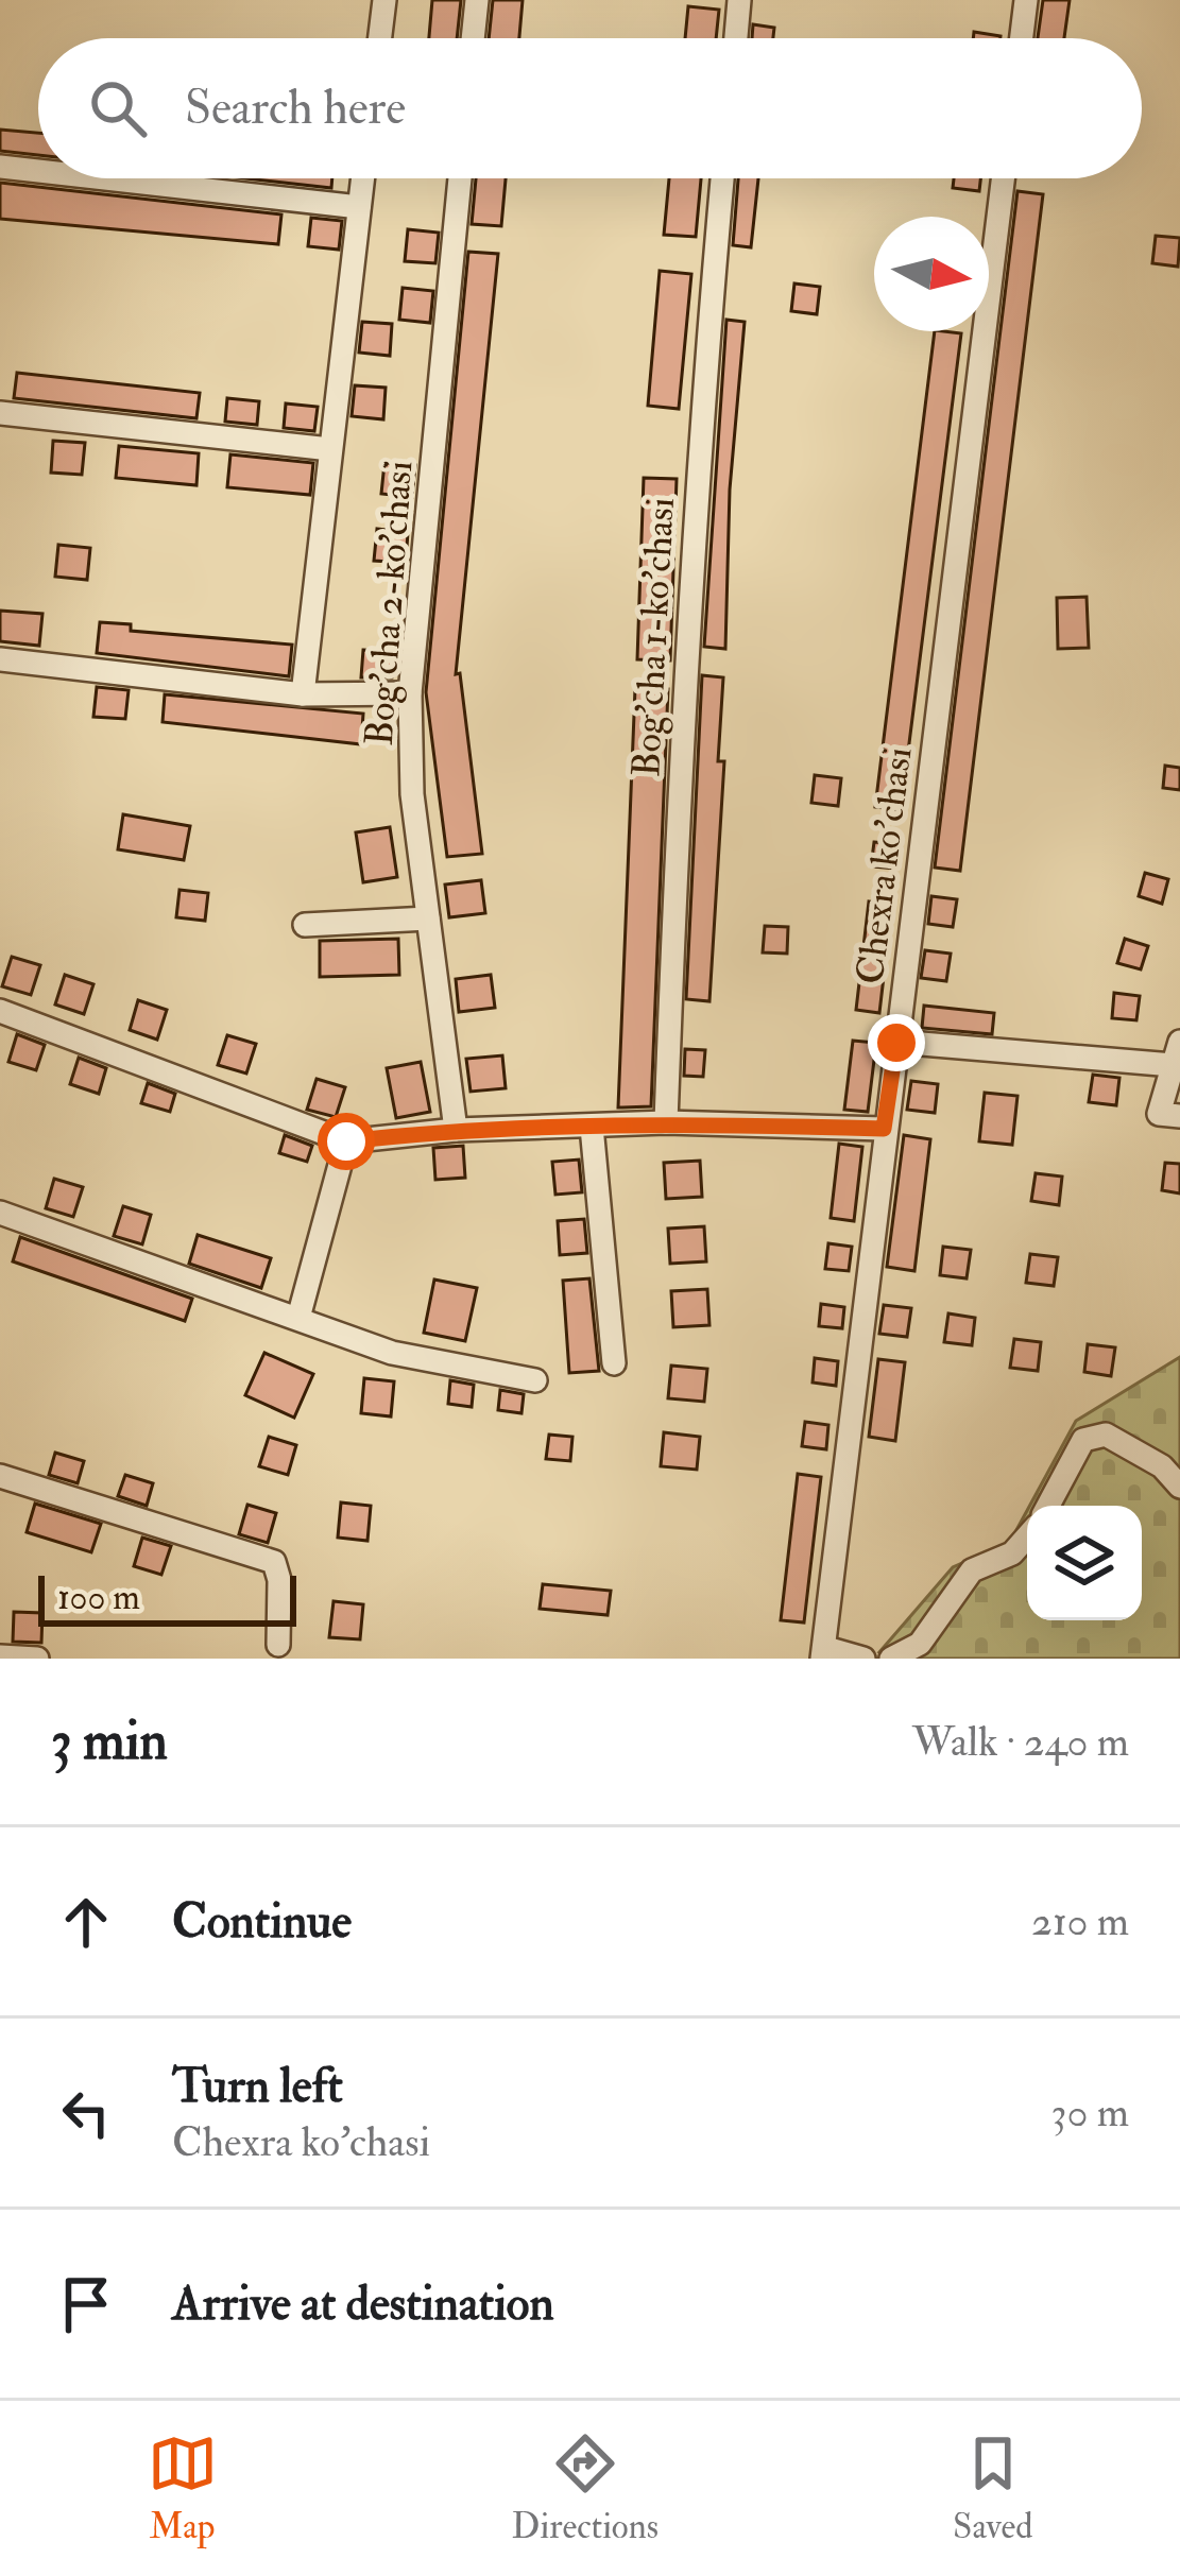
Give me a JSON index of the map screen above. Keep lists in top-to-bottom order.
{
  "streets": {
    "street": ["Bog'cha 2-ko'chasi", "Bog'cha 1-ko'chasi", "Chexra ko'chasi"]
  },
  "scale_bar": "100 m",
  "north": "right",
  "page": {
    "search": "Search here",
    "scale": "100 m",
    "heading": ["3 min", "Walk · 240 m"],
    "list": [
      ["Continue", "210 m"],
      ["Turn left", "Chexra ko'chasi", "30 m"],
      "Arrive at destination"
    ],
    "nav": ["Map", "Directions", "Saved"]
  }
}
